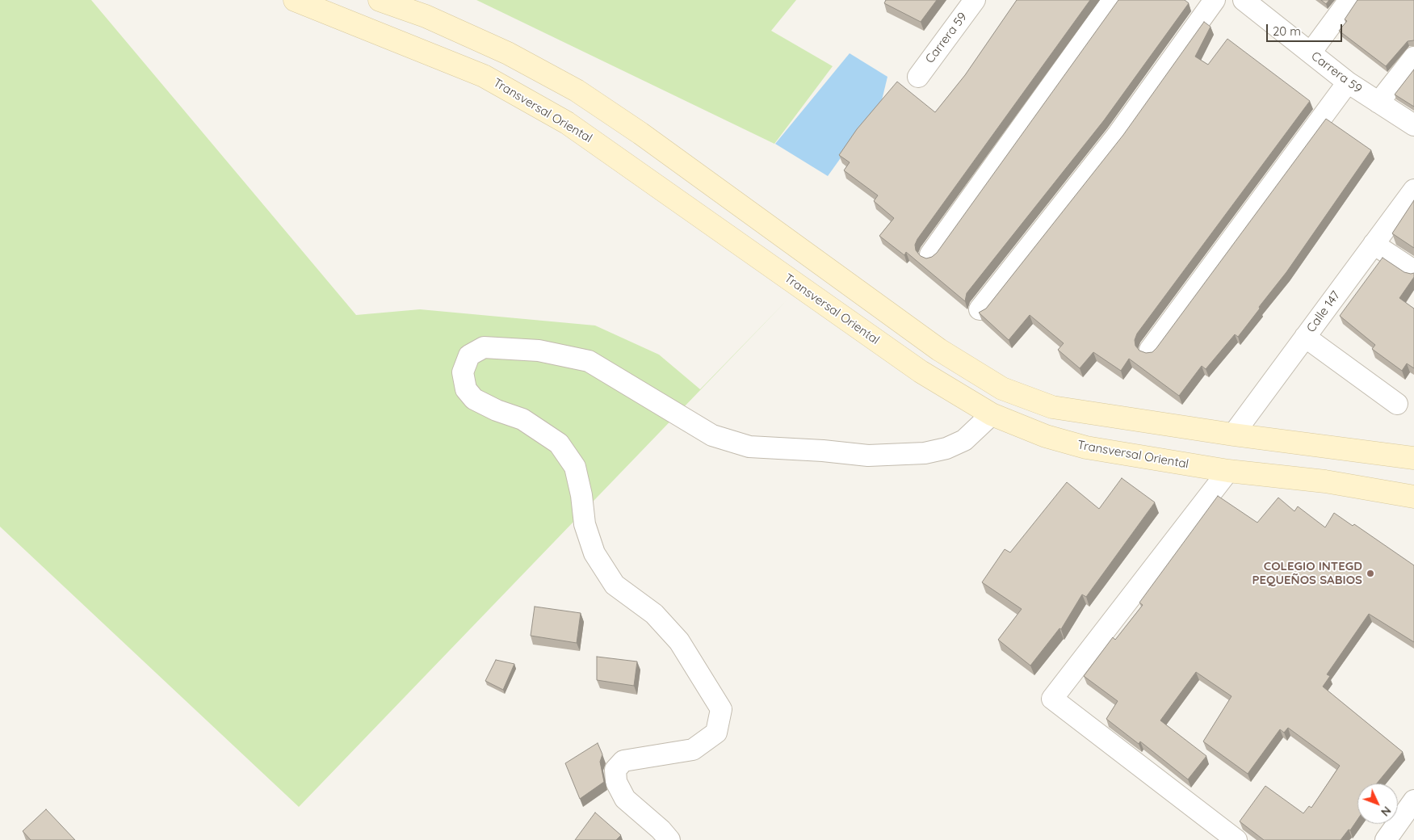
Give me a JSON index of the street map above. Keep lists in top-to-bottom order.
{
  "streets": {
    "main road": ["Transversal Oriental"],
    "street": ["Carrera 59", "Calle 147"]
  },
  "places": ["COLEGIO INTEGD PEQUEÑOS SABIOS"],
  "scale_bar": "20 m",
  "north": "bottom right"
}
